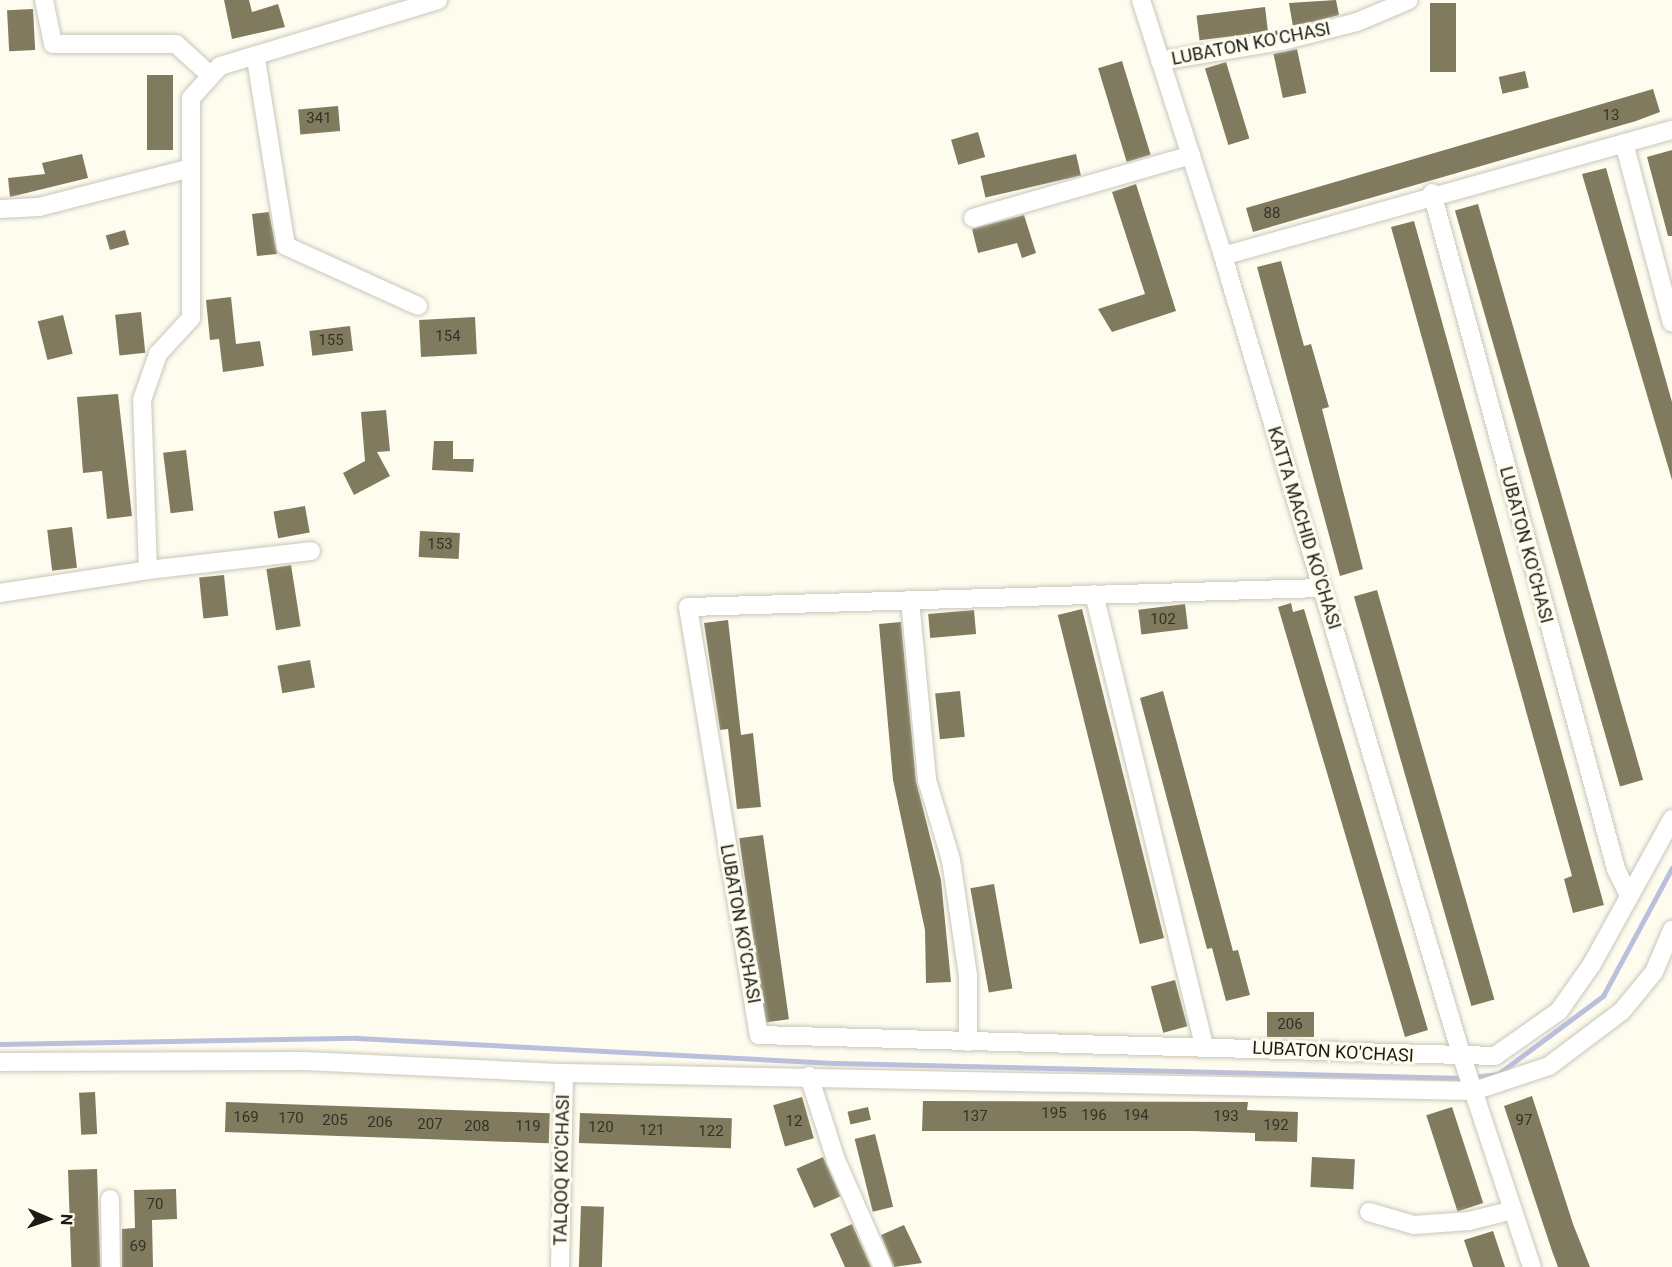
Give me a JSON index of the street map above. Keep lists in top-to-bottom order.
{
  "streets": {
    "street": ["LUBATON KO'CHASI", "KATTA MACHID KO'CHASI", "TALQOQ KO'CHASI"]
  },
  "crossings": [
    ["LUBATON KO'CHASI", "KATTA MACHID KO'CHASI"]
  ],
  "house_numbers": [
    "13",
    "341",
    "88",
    "154",
    "155",
    "153",
    "102",
    "206",
    "195",
    "196",
    "194",
    "137",
    "193",
    "169",
    "170",
    "205",
    "97",
    "12",
    "206",
    "207",
    "192",
    "208",
    "119",
    "120",
    "121",
    "122",
    "70",
    "69"
  ],
  "north": "right"
}
